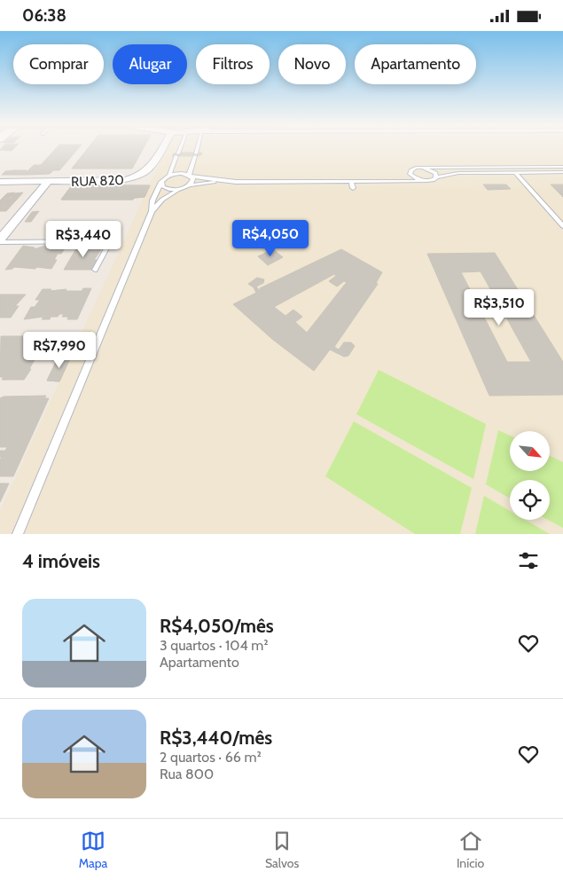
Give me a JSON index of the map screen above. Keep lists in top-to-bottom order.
{
  "streets": {
    "street": ["RUA 820"]
  },
  "north": "bottom right",
  "page": {
    "status": "06:38",
    "chip": [
      "Comprar",
      "Alugar",
      "Filtros",
      "Novo",
      "Apartamento"
    ],
    "price": [
      "R$4,050",
      "R$3,440",
      "R$3,510",
      "R$7,990"
    ],
    "heading": "4 imóveis",
    "list": [
      {
        "name": "R$4,050/mês",
        "note": "3 quartos · 104 m² · Apartamento"
      },
      {
        "name": "R$3,440/mês",
        "note": "2 quartos · 66 m² · Rua 800"
      }
    ],
    "tabs": ["Mapa", "Salvos", "Início"]
  }
}
